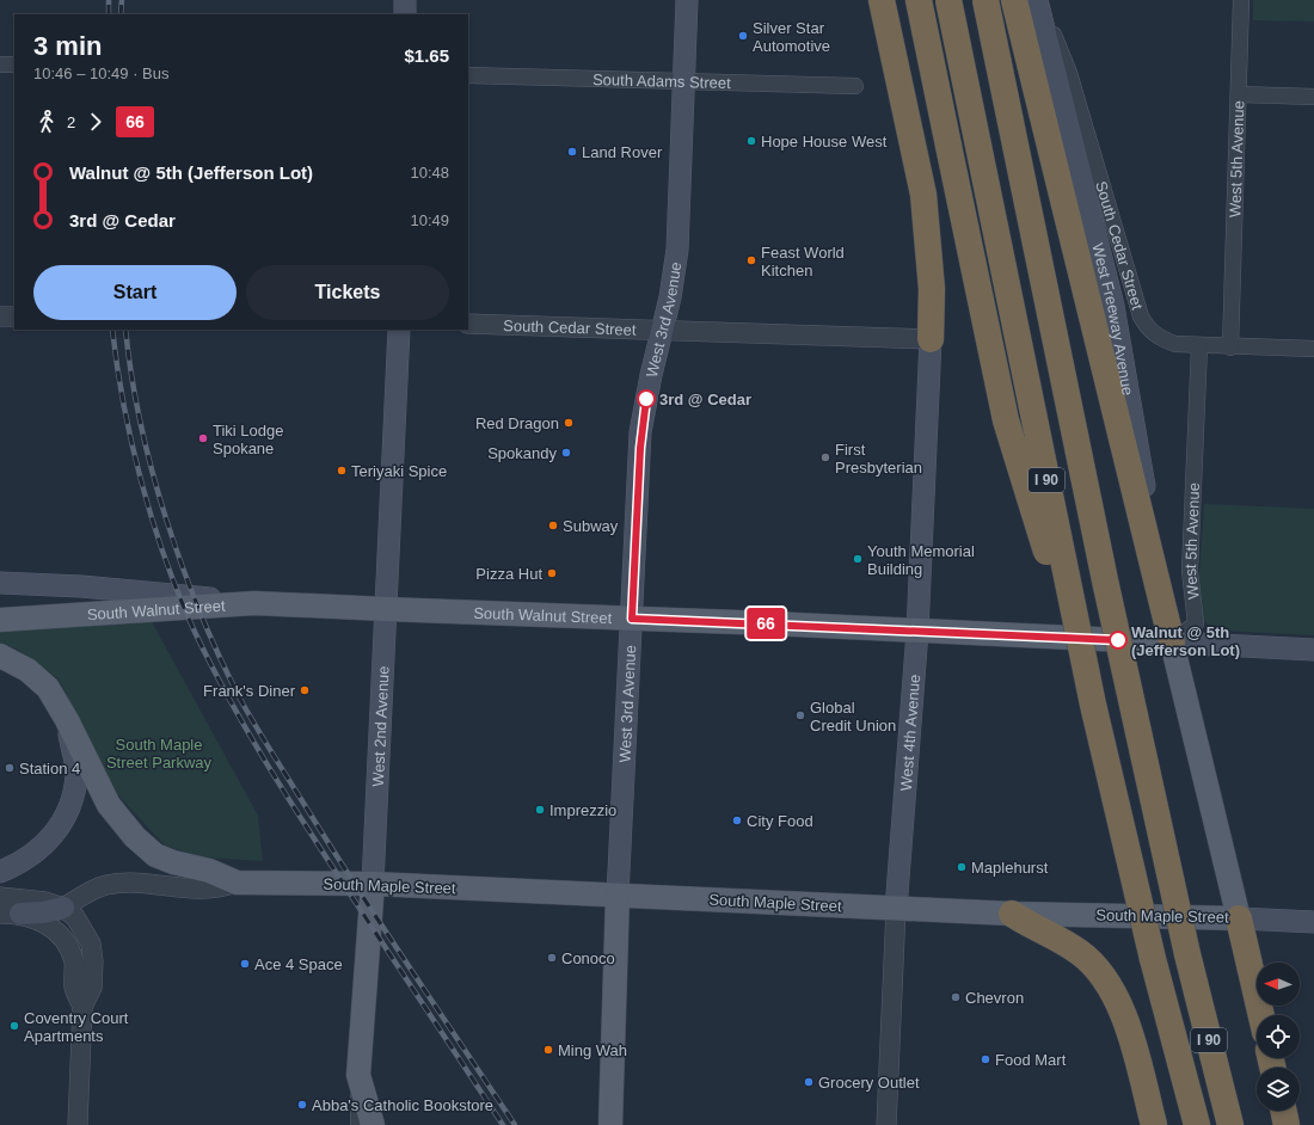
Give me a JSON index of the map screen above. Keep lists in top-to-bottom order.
{
  "streets": {
    "highway": ["I 90"],
    "main road": [
      "West 3rd Avenue",
      "West Freeway Avenue",
      "South Walnut Street",
      "West 2nd Avenue",
      "West 4th Avenue",
      "South Maple Street"
    ],
    "street": ["South Adams Street", "West 5th Avenue", "South Cedar Street"]
  },
  "crossings": [
    ["South Adams Street", "West 3rd Avenue"],
    ["West 5th Avenue", "South Cedar Street"],
    ["West 5th Avenue", "West Freeway Avenue"],
    ["West 5th Avenue", "South Walnut Street"],
    ["South Cedar Street", "West 3rd Avenue"],
    ["South Cedar Street", "West Freeway Avenue"],
    ["South Cedar Street", "West 4th Avenue"],
    ["West 3rd Avenue", "South Walnut Street"],
    ["West 3rd Avenue", "South Maple Street"],
    ["West Freeway Avenue", "South Walnut Street"],
    ["South Walnut Street", "West 2nd Avenue"],
    ["South Walnut Street", "West 4th Avenue"],
    ["West 2nd Avenue", "South Maple Street"],
    ["West 4th Avenue", "South Maple Street"]
  ],
  "parks": ["South Maple Street Parkway"],
  "places": [
    "Silver Star Automotive",
    "Hope House West",
    "Land Rover",
    "Feast World Kitchen",
    "3rd @ Cedar",
    "Red Dragon",
    "Tiki Lodge Spokane",
    "Spokandy",
    "First Presbyterian",
    "Teriyaki Spice",
    "Subway",
    "Youth Memorial Building",
    "Pizza Hut",
    "Walnut @ 5th (Jefferson Lot)",
    "Frank's Diner",
    "Global Credit Union",
    "Station 4",
    "Imprezzio",
    "City Food",
    "Maplehurst",
    "Conoco",
    "Ace 4 Space",
    "Chevron",
    "Coventry Court Apartments",
    "Ming Wah",
    "Food Mart",
    "Grocery Outlet",
    "Abba's Catholic Bookstore"
  ],
  "lines": ["bus line 66"],
  "north": "left",
  "page": {
    "on_map": "66",
    "heading": ["3 min", "10:46 – 10:49 · Bus", "$1.65"],
    "legs": ["2", "66"],
    "list": [
      {
        "name": "Walnut @ 5th (Jefferson Lot)",
        "value": "10:48"
      },
      {
        "name": "3rd @ Cedar",
        "value": "10:49"
      }
    ],
    "buttons": ["Start", "Tickets"]
  }
}
